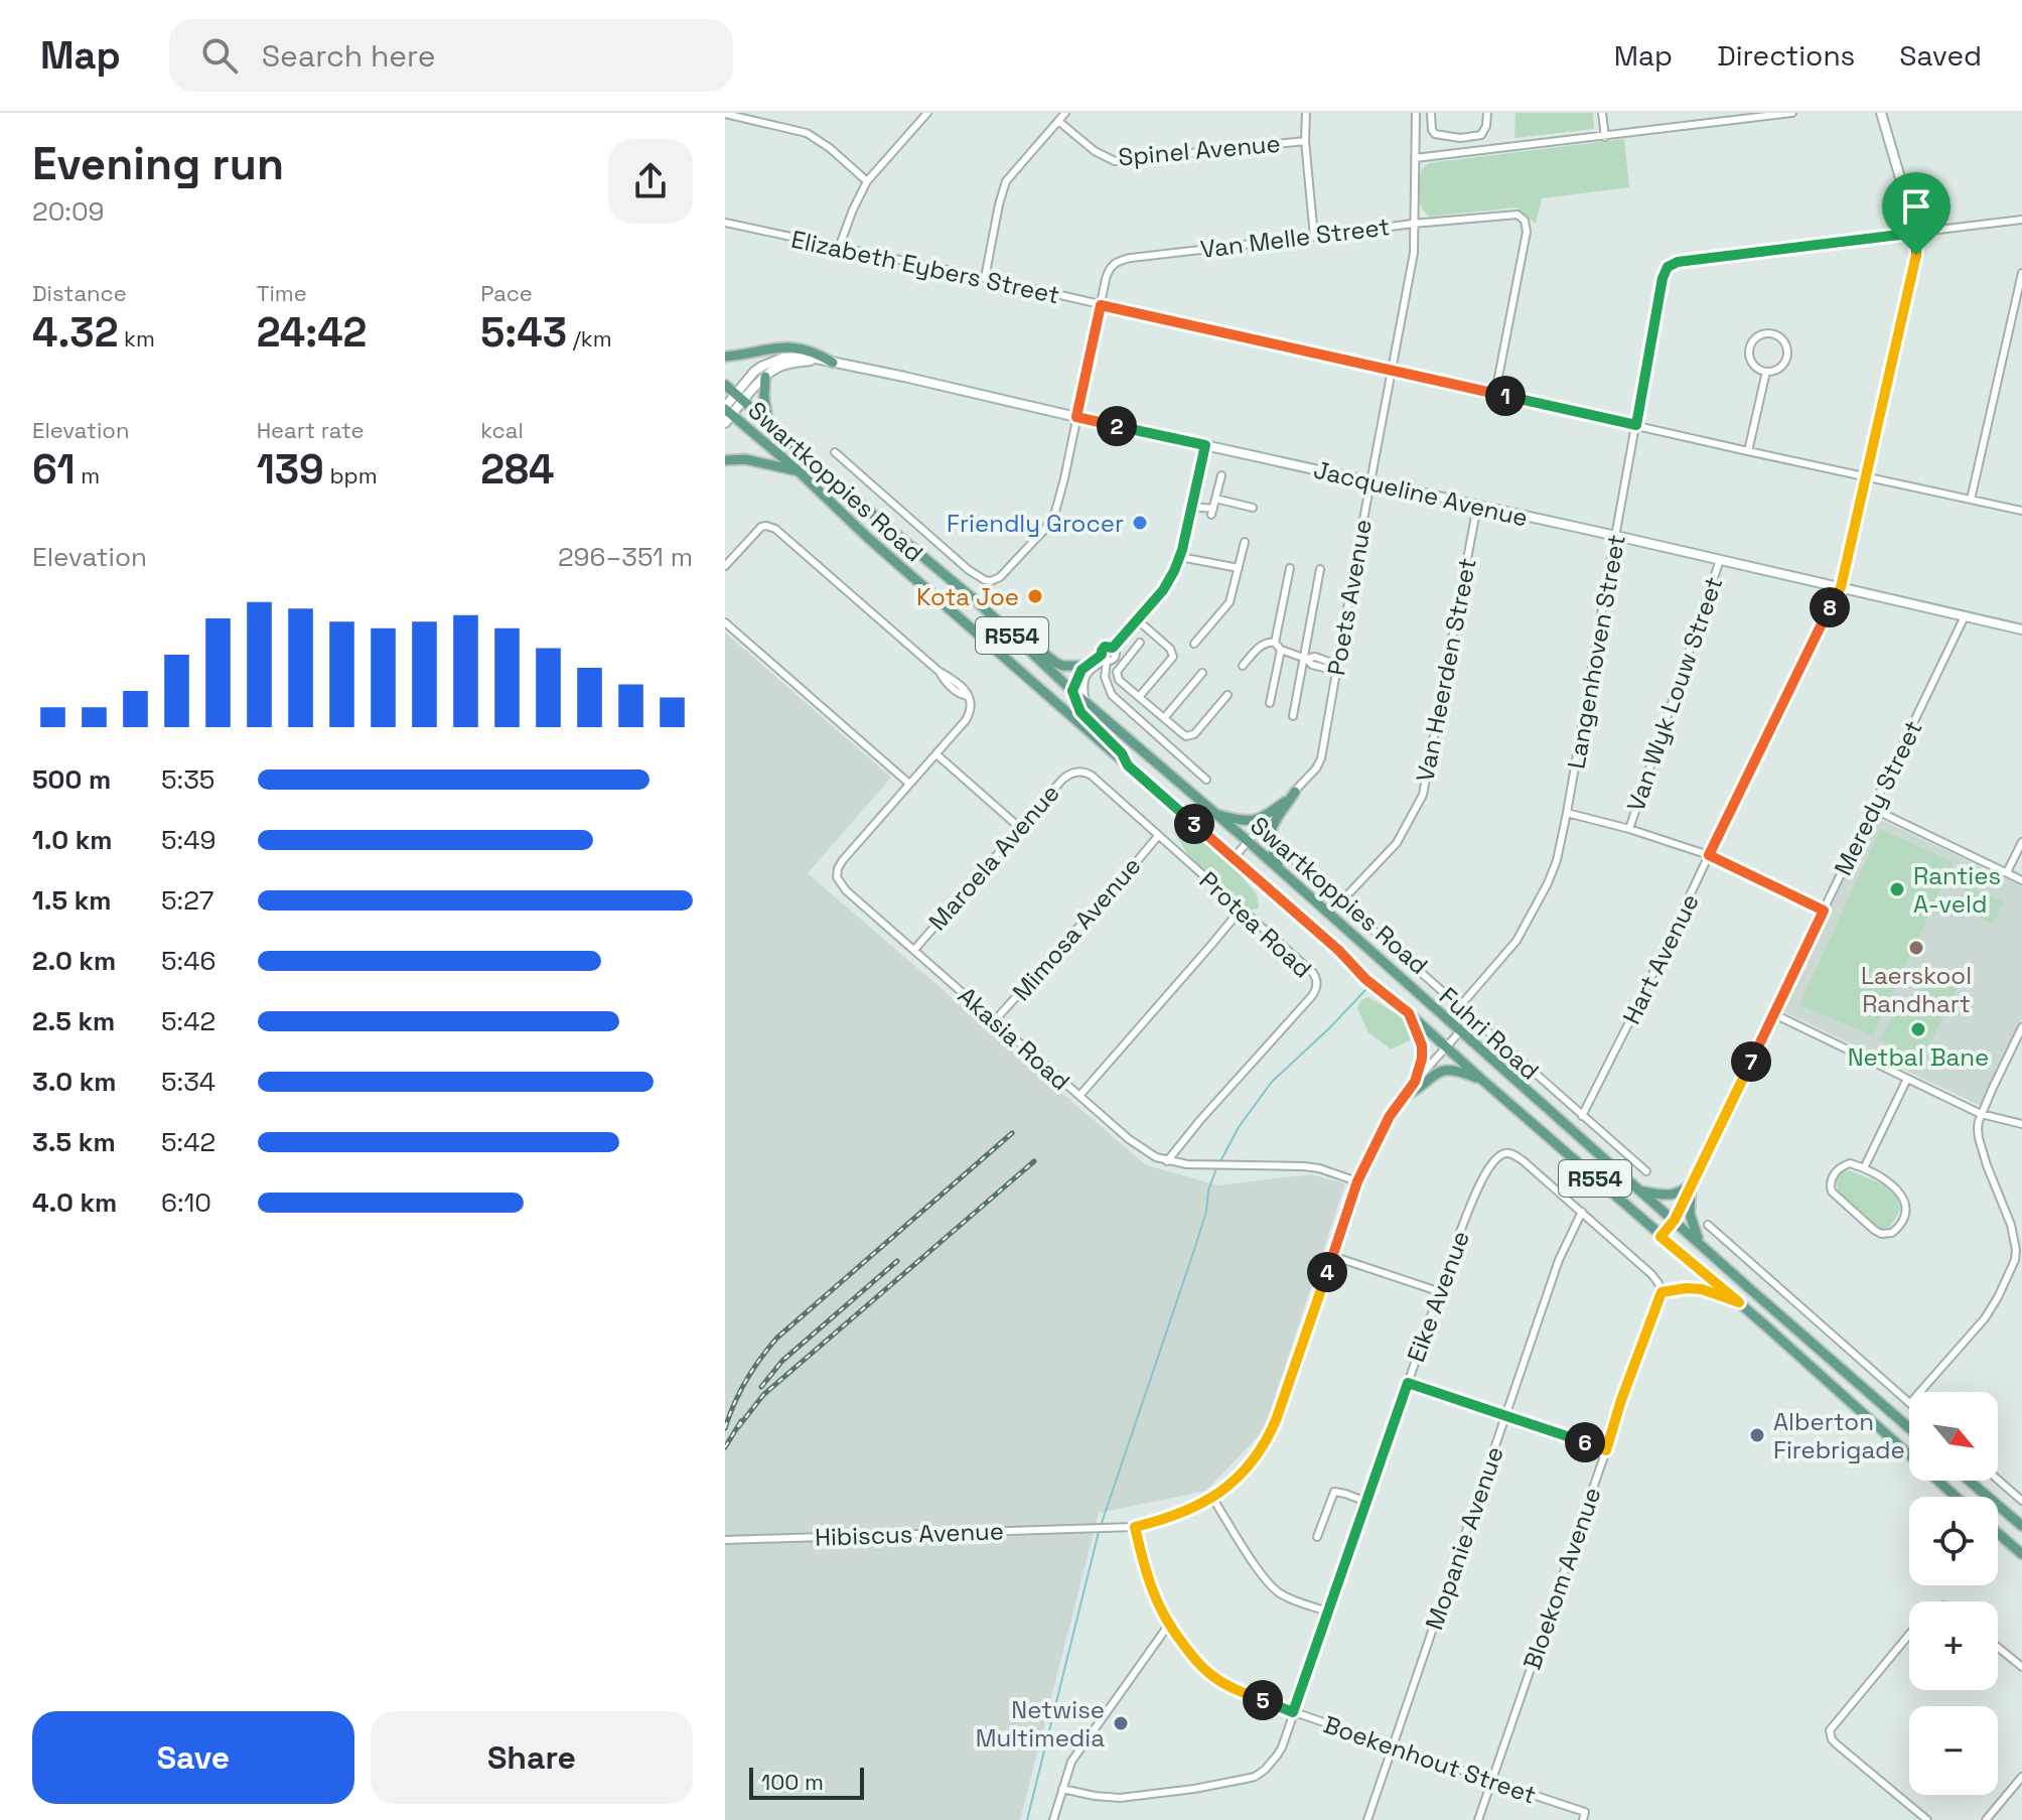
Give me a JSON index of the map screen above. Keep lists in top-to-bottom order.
{
  "streets": {
    "main road": ["Swartkoppies Road", "R554"],
    "street": [
      "Spinel Avenue",
      "Van Melle Street",
      "Elizabeth Eybers Street",
      "Jacqueline Avenue",
      "Poets Avenue",
      "Langenhoven Street",
      "Van Heerden Street",
      "Van Wyk Louw Street",
      "Meredy Street",
      "Maroela Avenue",
      "Protea Road",
      "Mimosa Avenue",
      "Hart Avenue",
      "Fuhri Road",
      "Akasia Road",
      "Eike Avenue",
      "Hibiscus Avenue",
      "Mopanie Avenue",
      "Bloekom Avenue",
      "Boekenhout Street"
    ]
  },
  "crossings": [
    ["Van Melle Street", "Elizabeth Eybers Street"],
    ["Van Melle Street", "Poets Avenue"],
    ["Elizabeth Eybers Street", "Poets Avenue"],
    ["Elizabeth Eybers Street", "Langenhoven Street"],
    ["Elizabeth Eybers Street", "Hart Avenue"],
    ["Swartkoppies Road", "Jacqueline Avenue"],
    ["Swartkoppies Road", "Poets Avenue"],
    ["Swartkoppies Road", "Meredy Street"],
    ["Jacqueline Avenue", "Poets Avenue"],
    ["Jacqueline Avenue", "Langenhoven Street"],
    ["Jacqueline Avenue", "Van Heerden Street"],
    ["Jacqueline Avenue", "Van Wyk Louw Street"],
    ["Jacqueline Avenue", "Meredy Street"],
    ["Jacqueline Avenue", "Hart Avenue"],
    ["Langenhoven Street", "Hart Avenue"],
    ["Langenhoven Street", "Fuhri Road"],
    ["Van Heerden Street", "Fuhri Road"],
    ["Maroela Avenue", "Protea Road"],
    ["Maroela Avenue", "Akasia Road"],
    ["Protea Road", "Mimosa Avenue"],
    ["Protea Road", "Akasia Road"],
    ["Mimosa Avenue", "Akasia Road"],
    ["Hart Avenue", "Fuhri Road"],
    ["Eike Avenue", "Mopanie Avenue"],
    ["Eike Avenue", "Boekenhout Street"],
    ["Hibiscus Avenue", "Boekenhout Street"],
    ["Mopanie Avenue", "Boekenhout Street"],
    ["Bloekom Avenue", "Boekenhout Street"]
  ],
  "places": [
    "Friendly Grocer",
    "Kota Joe",
    "Ranties A-veld",
    "Laerskool Randhart",
    "Netbal Bane",
    "Alberton Firebrigade",
    "Netwise Multimedia"
  ],
  "scale_bar": "100 m",
  "north": "bottom right",
  "page": {
    "header": "Map",
    "search": "Search here",
    "nav": ["Map", "Directions", "Saved"],
    "heading": ["Evening run", "20:09"],
    "stats": [
      ["Distance", "4.32 km"],
      ["Time", "24:42"],
      ["Pace", "5:43 /km"],
      ["Elevation", "61 m"],
      ["Heart rate", "139 bpm"],
      ["kcal", "284"]
    ],
    "pins": [
      "1",
      "2",
      "8",
      "3",
      "7",
      "4",
      "6",
      "5"
    ],
    "chart": ["Elevation", "296–351 m"],
    "list": [
      {
        "name": "500 m",
        "note": "5:35"
      },
      {
        "name": "1.0 km",
        "note": "5:49"
      },
      {
        "name": "1.5 km",
        "note": "5:27"
      },
      {
        "name": "2.0 km",
        "note": "5:46"
      },
      {
        "name": "2.5 km",
        "note": "5:42"
      },
      {
        "name": "3.0 km",
        "note": "5:34"
      },
      {
        "name": "3.5 km",
        "note": "5:42"
      },
      {
        "name": "4.0 km",
        "note": "6:10"
      }
    ],
    "map_buttons": ["+", "−"],
    "buttons": ["Save", "Share"],
    "scale": "100 m"
  }
}
